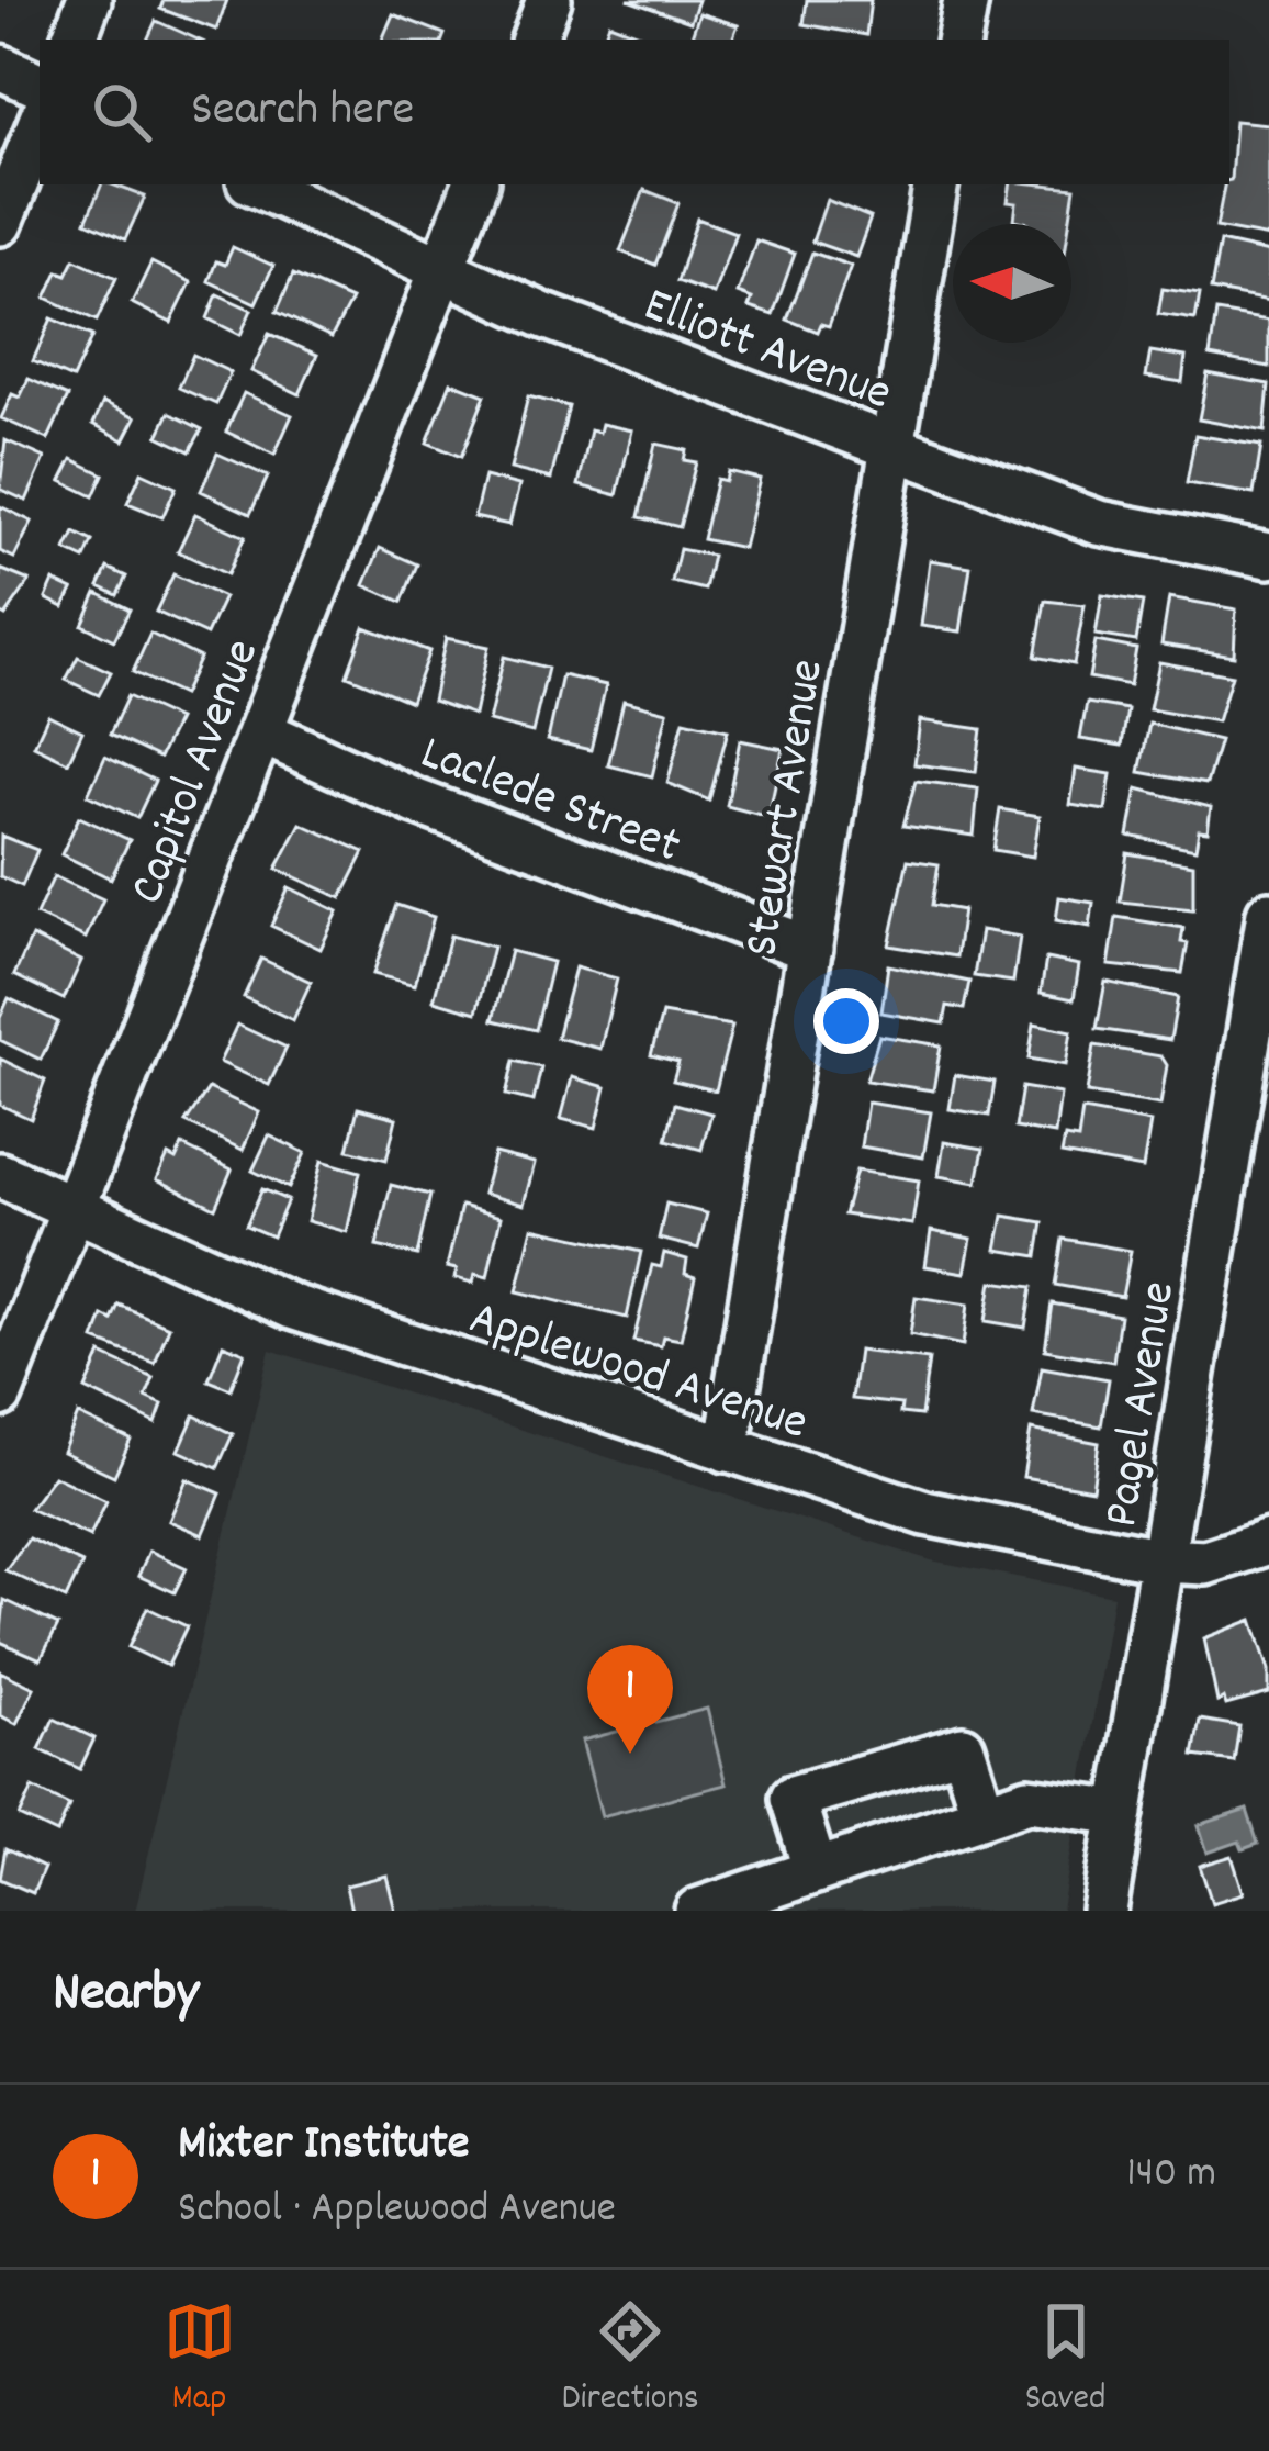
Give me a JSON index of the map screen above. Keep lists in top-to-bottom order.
{
  "streets": {
    "street": [
      "Elliott Avenue",
      "Capitol Avenue",
      "Laclede Street",
      "Stewart Avenue",
      "Applewood Avenue",
      "Pagel Avenue"
    ]
  },
  "crossings": [
    ["Elliott Avenue", "Capitol Avenue"],
    ["Elliott Avenue", "Stewart Avenue"],
    ["Capitol Avenue", "Laclede Street"],
    ["Capitol Avenue", "Applewood Avenue"],
    ["Laclede Street", "Stewart Avenue"],
    ["Stewart Avenue", "Applewood Avenue"],
    ["Applewood Avenue", "Pagel Avenue"]
  ],
  "north": "left",
  "page": {
    "search": "Search here",
    "pins": "1",
    "heading": "Nearby",
    "list": [
      {
        "mark": "1",
        "name": "Mixter Institute",
        "note": "School · Applewood Avenue",
        "value": "140 m"
      }
    ],
    "nav": ["Map", "Directions", "Saved"]
  }
}
